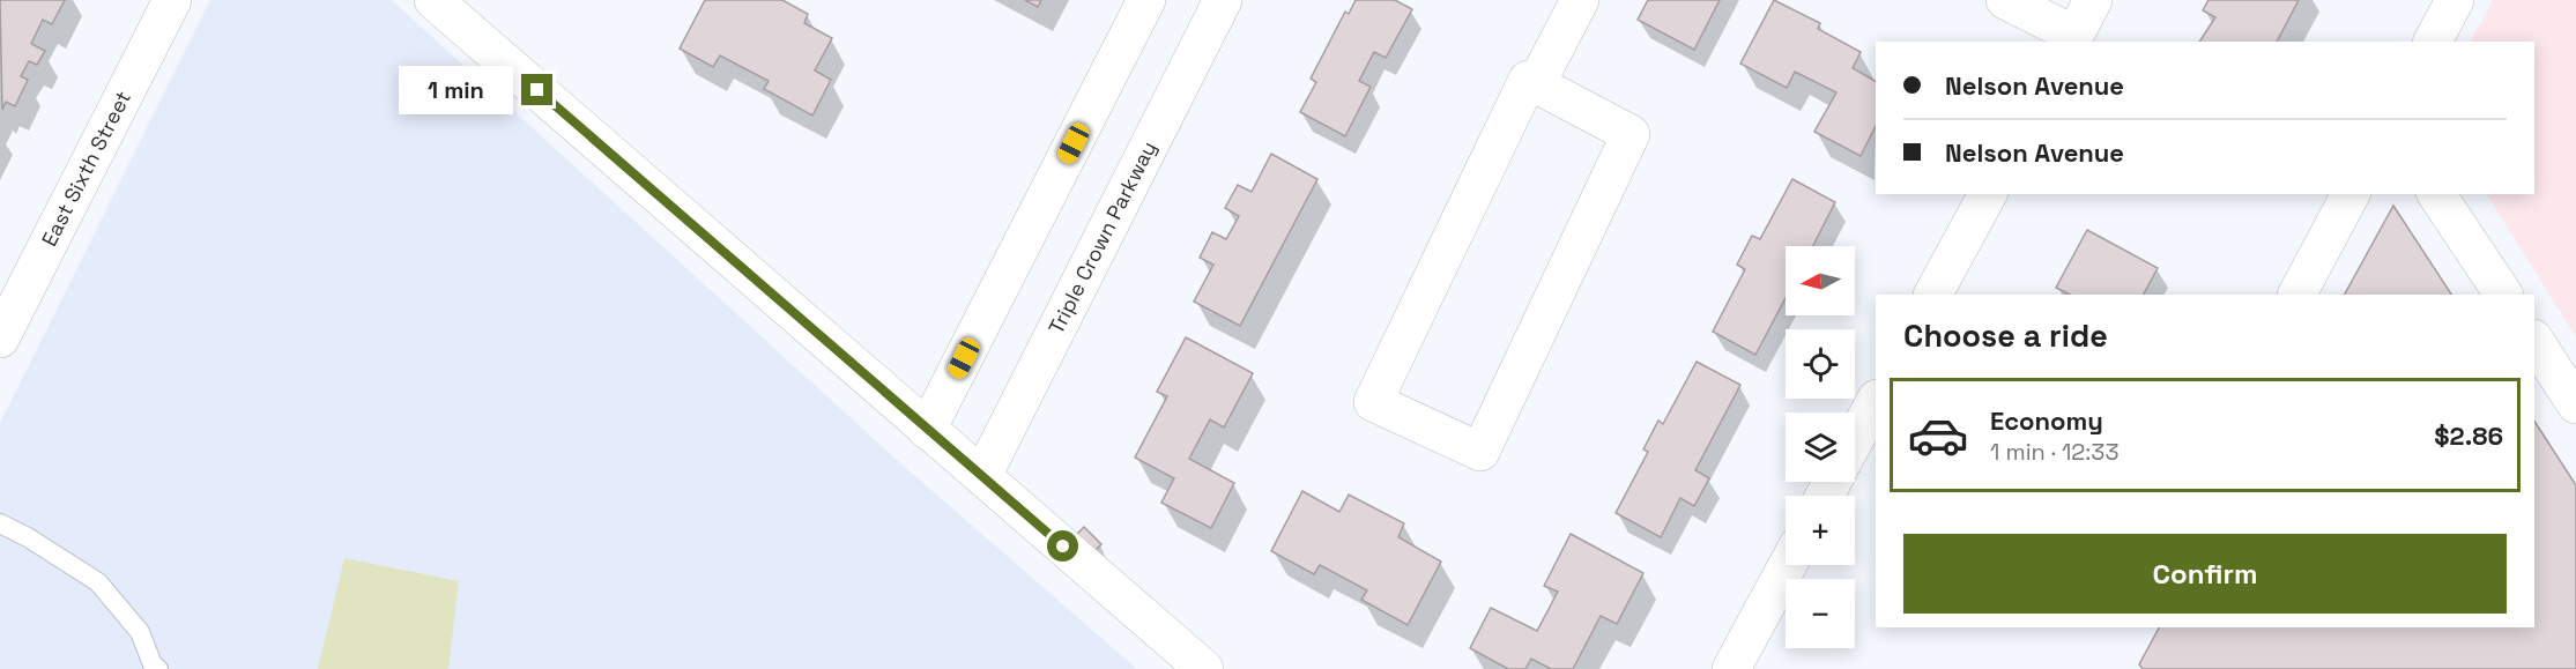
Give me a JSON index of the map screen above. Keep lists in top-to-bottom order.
{
  "streets": {
    "street": ["East Sixth Street", "Triple Crown Parkway"]
  },
  "north": "left",
  "page": {
    "banner": ["Nelson Avenue", "Nelson Avenue"],
    "bubble": "1 min",
    "map_buttons": ["+", "−"],
    "heading": "Choose a ride",
    "list": [
      {
        "name": "Economy",
        "note": "1 min · 12:33",
        "value": "$2.86"
      }
    ],
    "buttons": "Confirm"
  }
}
